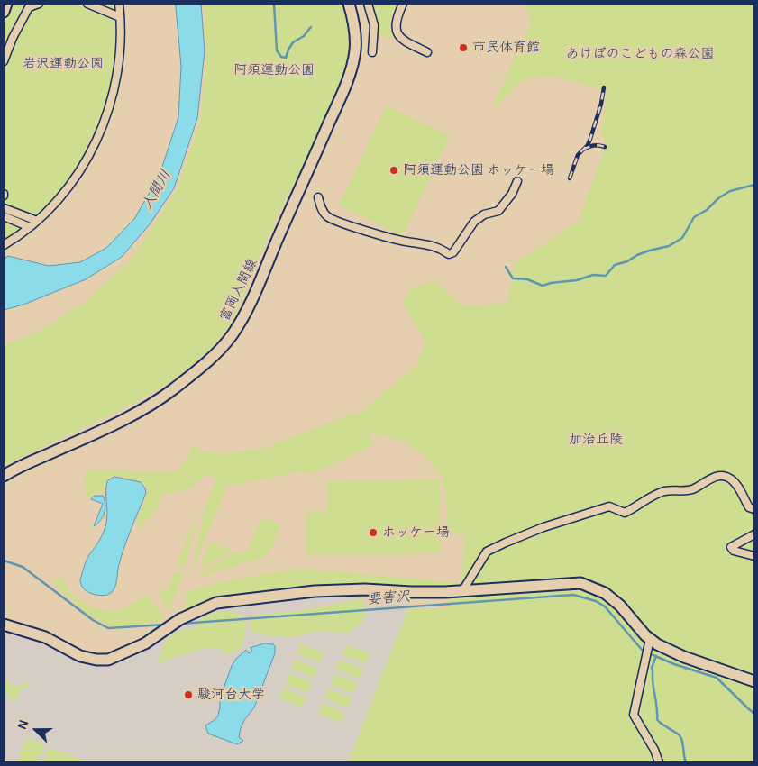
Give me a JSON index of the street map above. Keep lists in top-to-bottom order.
{
  "streets": {
    "street": ["富岡入間線"]
  },
  "water": ["入間川", "要害沢"],
  "parks": [
    "あけぼのこどもの森公園",
    "岩沢運動公園",
    "阿須運動公園",
    "加治丘陵"
  ],
  "places": [
    "市民体育館",
    "阿須運動公園 ホッケー場",
    "ホッケー場",
    "駿河台大学"
  ],
  "north": "left"
}
